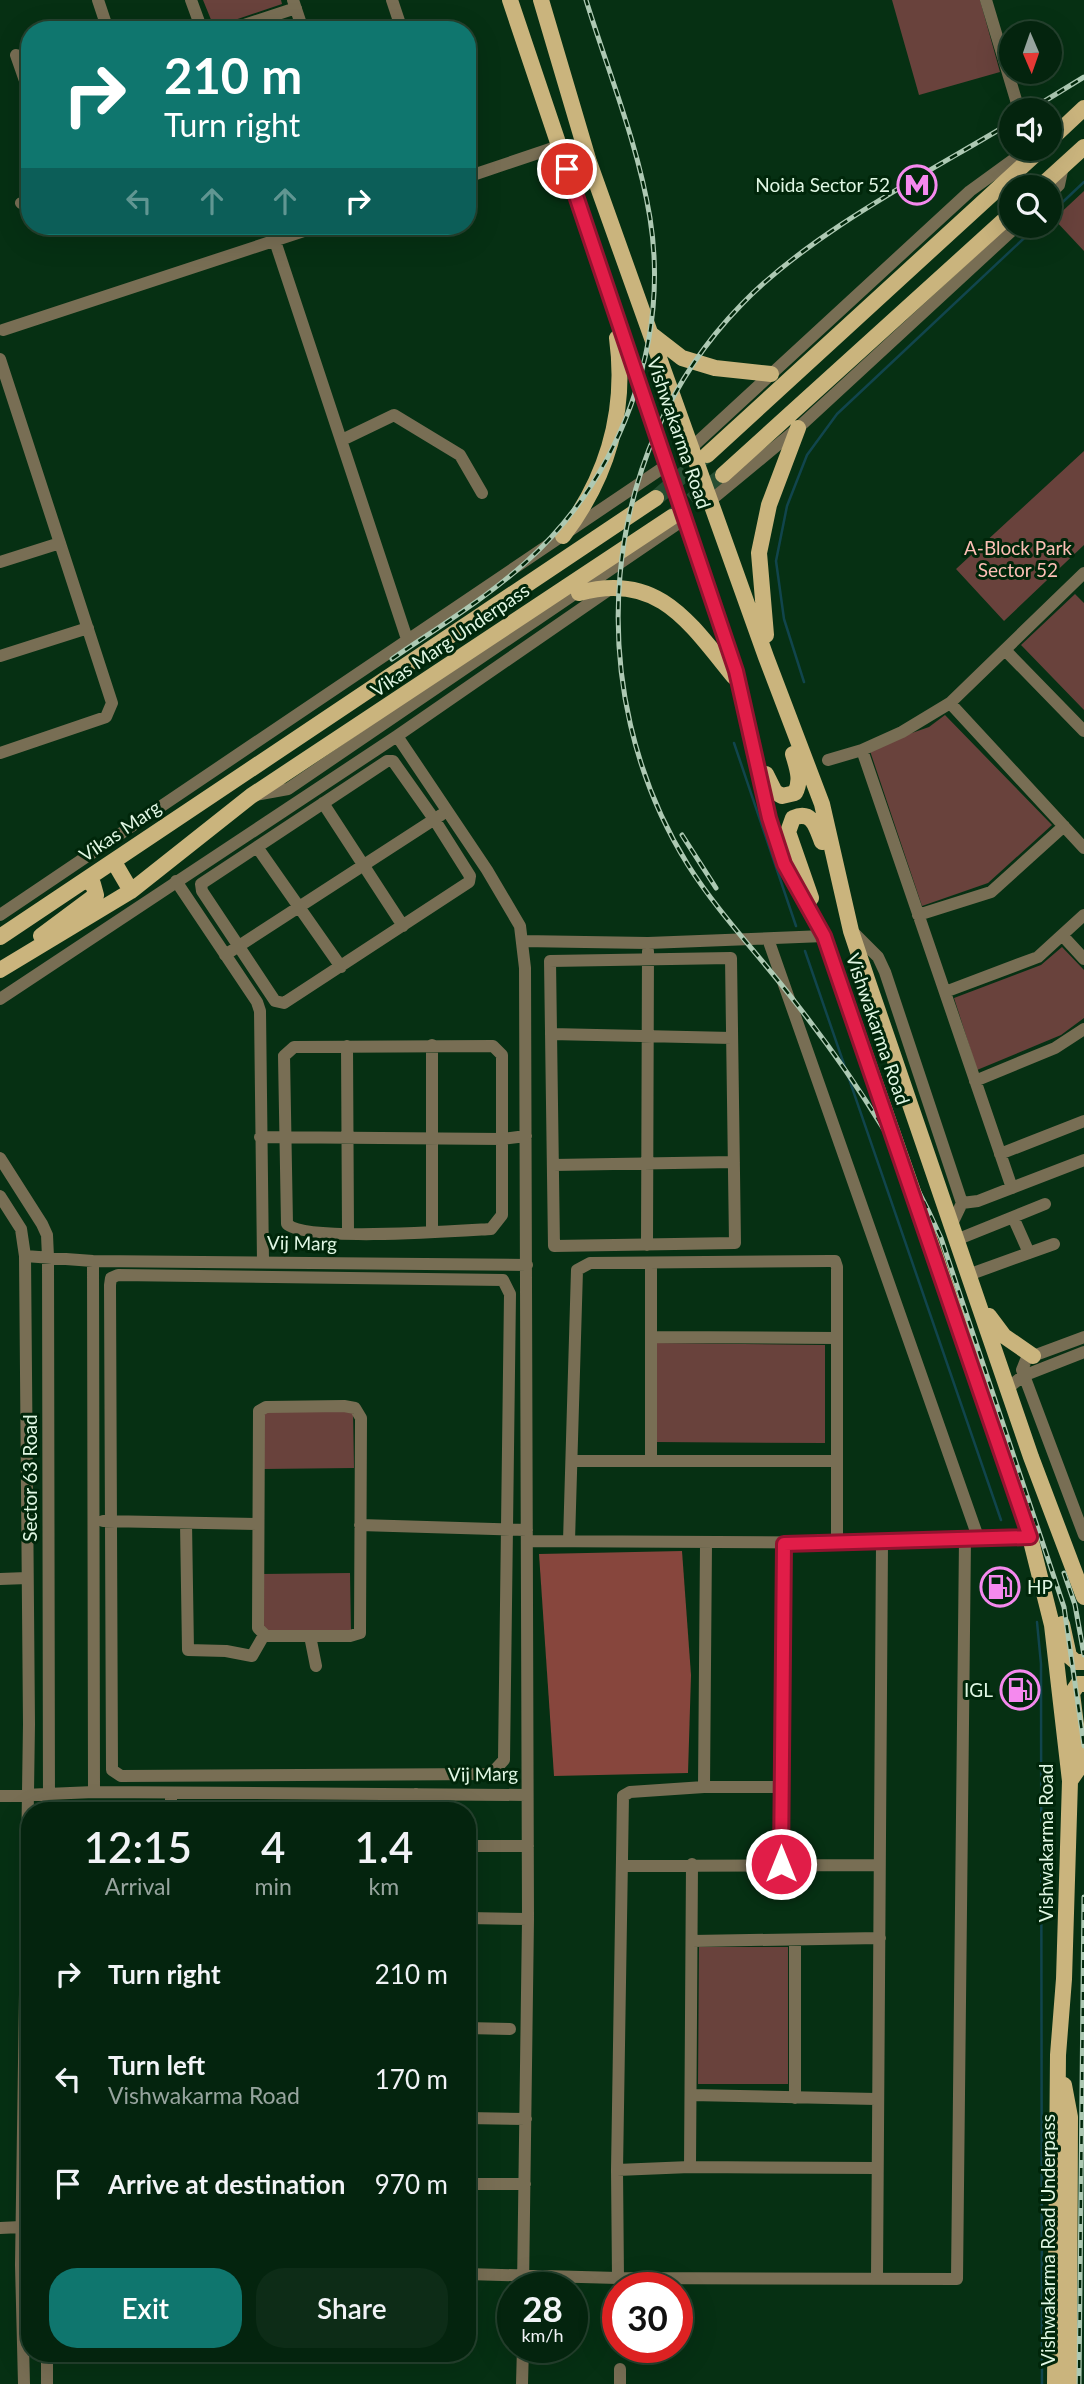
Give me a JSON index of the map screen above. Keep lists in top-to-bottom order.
{
  "streets": {
    "main road": [
      "Vishwakarma Road",
      "Vikas Marg Underpass",
      "Vikas Marg",
      "Vishwakarma Road Underpass"
    ],
    "street": ["Vij Marg", "Sector 63 Road"]
  },
  "crossings": [
    ["Vishwakarma Road", "Vikas Marg Underpass"],
    ["Vishwakarma Road", "Vishwakarma Road Underpass"],
    ["Vikas Marg Underpass", "Vikas Marg"],
    ["Vij Marg", "Sector 63 Road"]
  ],
  "parks": ["A-Block Park Sector 52"],
  "places": {
    "metro station": ["Noida Sector 52"],
    "fuel station": ["HP", "IGL"]
  },
  "north": "bottom",
  "page": {
    "turn": ["210 m", "Turn right"],
    "eta": [
      "12:15",
      "Arrival",
      "4",
      "min",
      "1.4",
      "km"
    ],
    "list": [
      {
        "name": "Turn right",
        "value": "210 m"
      },
      {
        "name": "Turn left",
        "note": "Vishwakarma Road",
        "value": "170 m"
      },
      {
        "name": "Arrive at destination",
        "value": "970 m"
      }
    ],
    "buttons": ["Exit", "Share"],
    "speed": "28 km/h",
    "limit": "30"
  }
}
